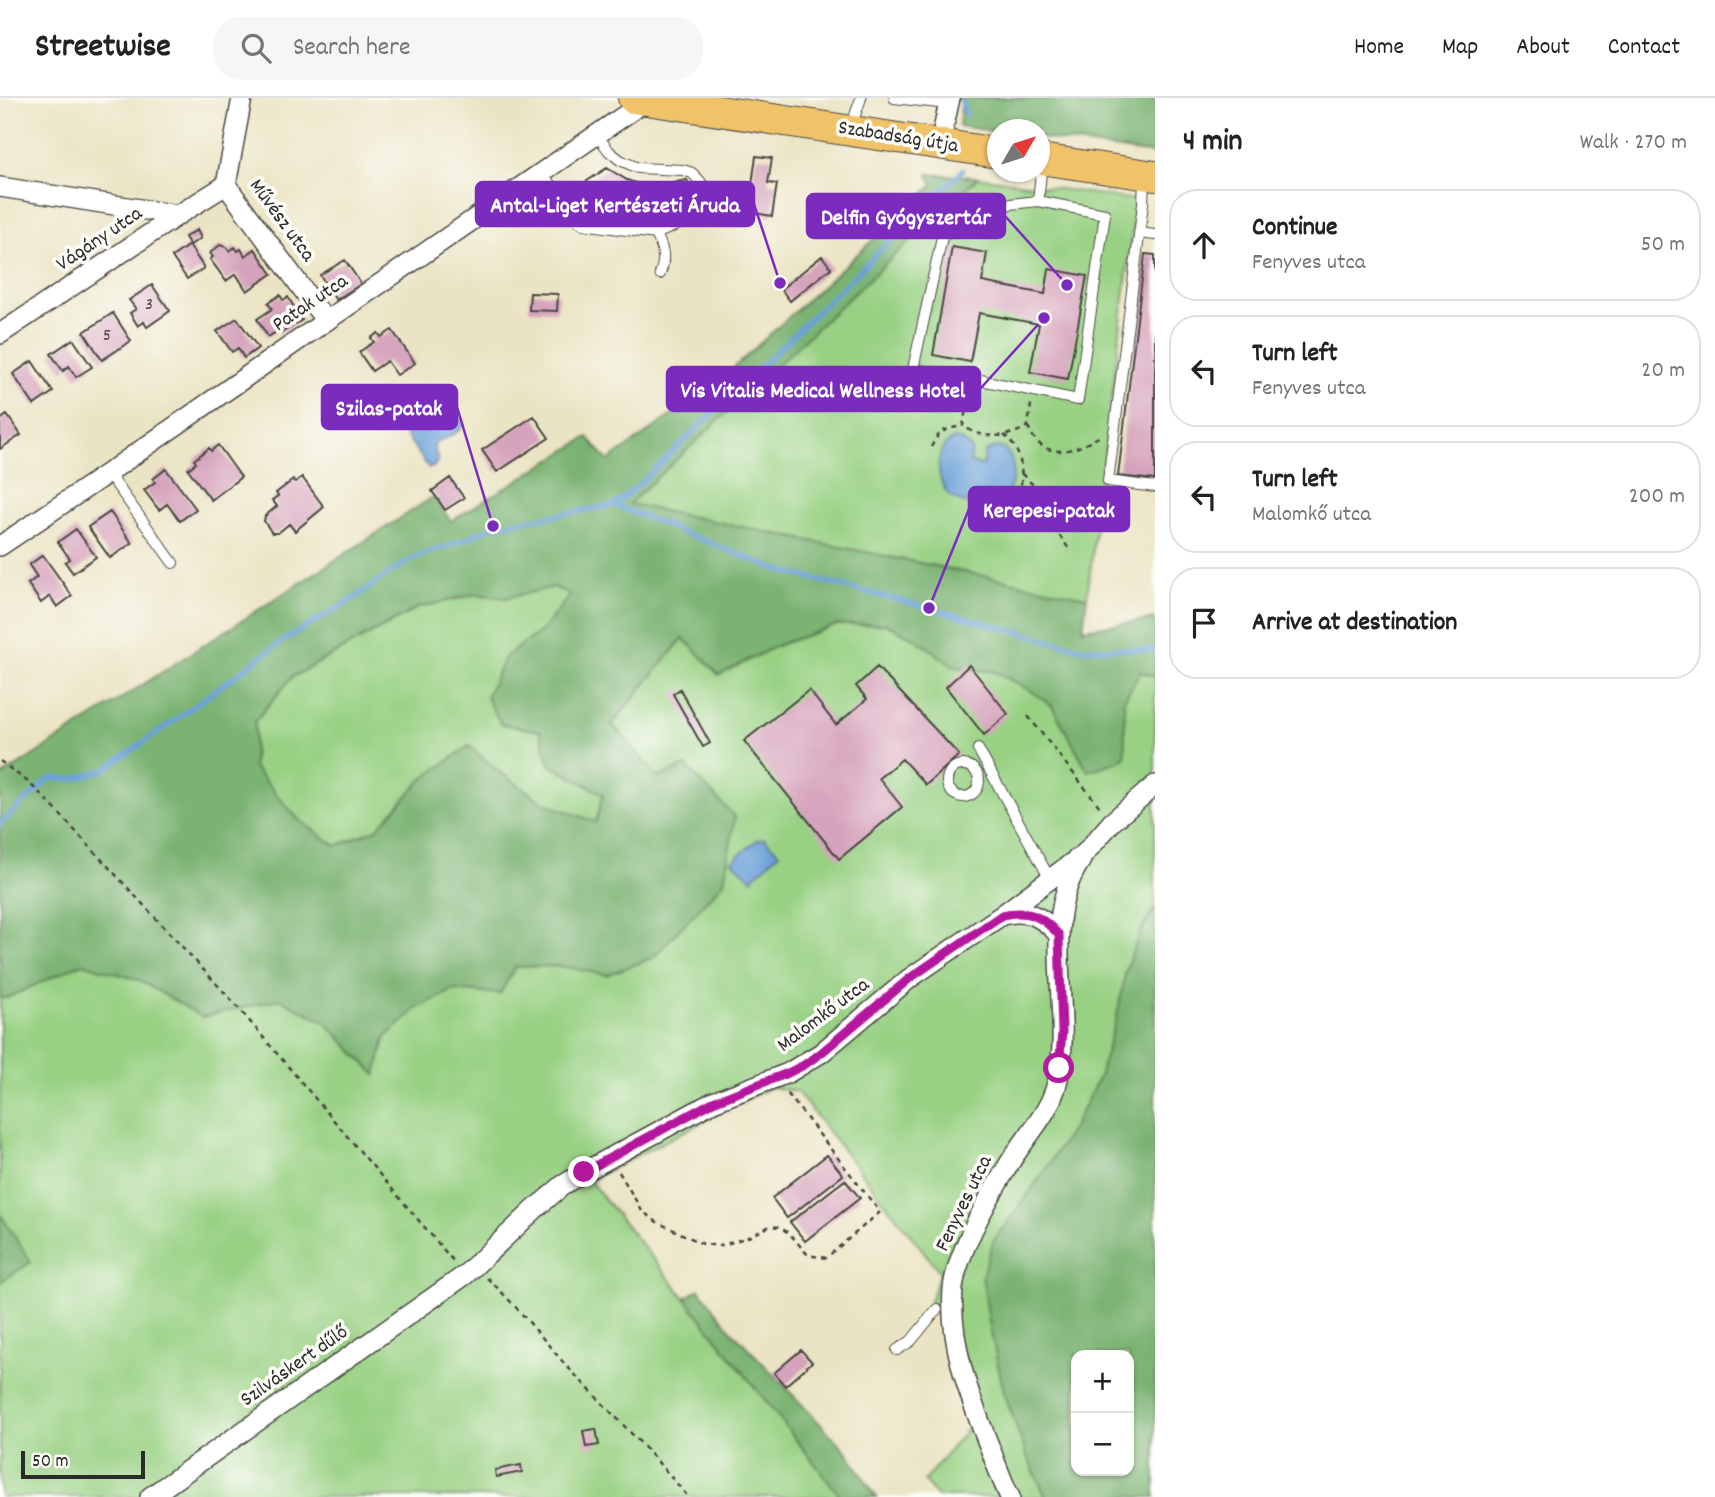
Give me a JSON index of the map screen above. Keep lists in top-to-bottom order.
{
  "streets": {
    "main road": ["Szabadság útja"],
    "street": [
      "Művész utca",
      "Vágány utca",
      "Patak utca",
      "Malomkő utca",
      "Fenyves utca",
      "Szilváskert dűlő"
    ]
  },
  "crossings": [
    ["Szabadság útja", "Patak utca"],
    ["Művész utca", "Vágány utca"],
    ["Művész utca", "Patak utca"],
    ["Malomkő utca", "Fenyves utca"],
    ["Malomkő utca", "Szilváskert dűlő"]
  ],
  "places": [
    "Antal-Liget Kertészeti Áruda",
    "Delfin Gyógyszertár",
    "Vis Vitalis Medical Wellness Hotel",
    "Szilas-patak",
    "Kerepesi-patak"
  ],
  "house_numbers": ["3", "5"],
  "scale_bar": "50 m",
  "north": "top right",
  "page": {
    "header": "Streetwise",
    "search": "Search here",
    "nav": [
      "Home",
      "Map",
      "About",
      "Contact"
    ],
    "heading": ["4 min", "Walk · 270 m"],
    "list": [
      ["Continue", "Fenyves utca", "50 m"],
      ["Turn left", "Fenyves utca", "20 m"],
      ["Turn left", "Malomkő utca", "200 m"],
      "Arrive at destination"
    ],
    "map_buttons": ["+", "−"],
    "scale": "50 m"
  }
}
